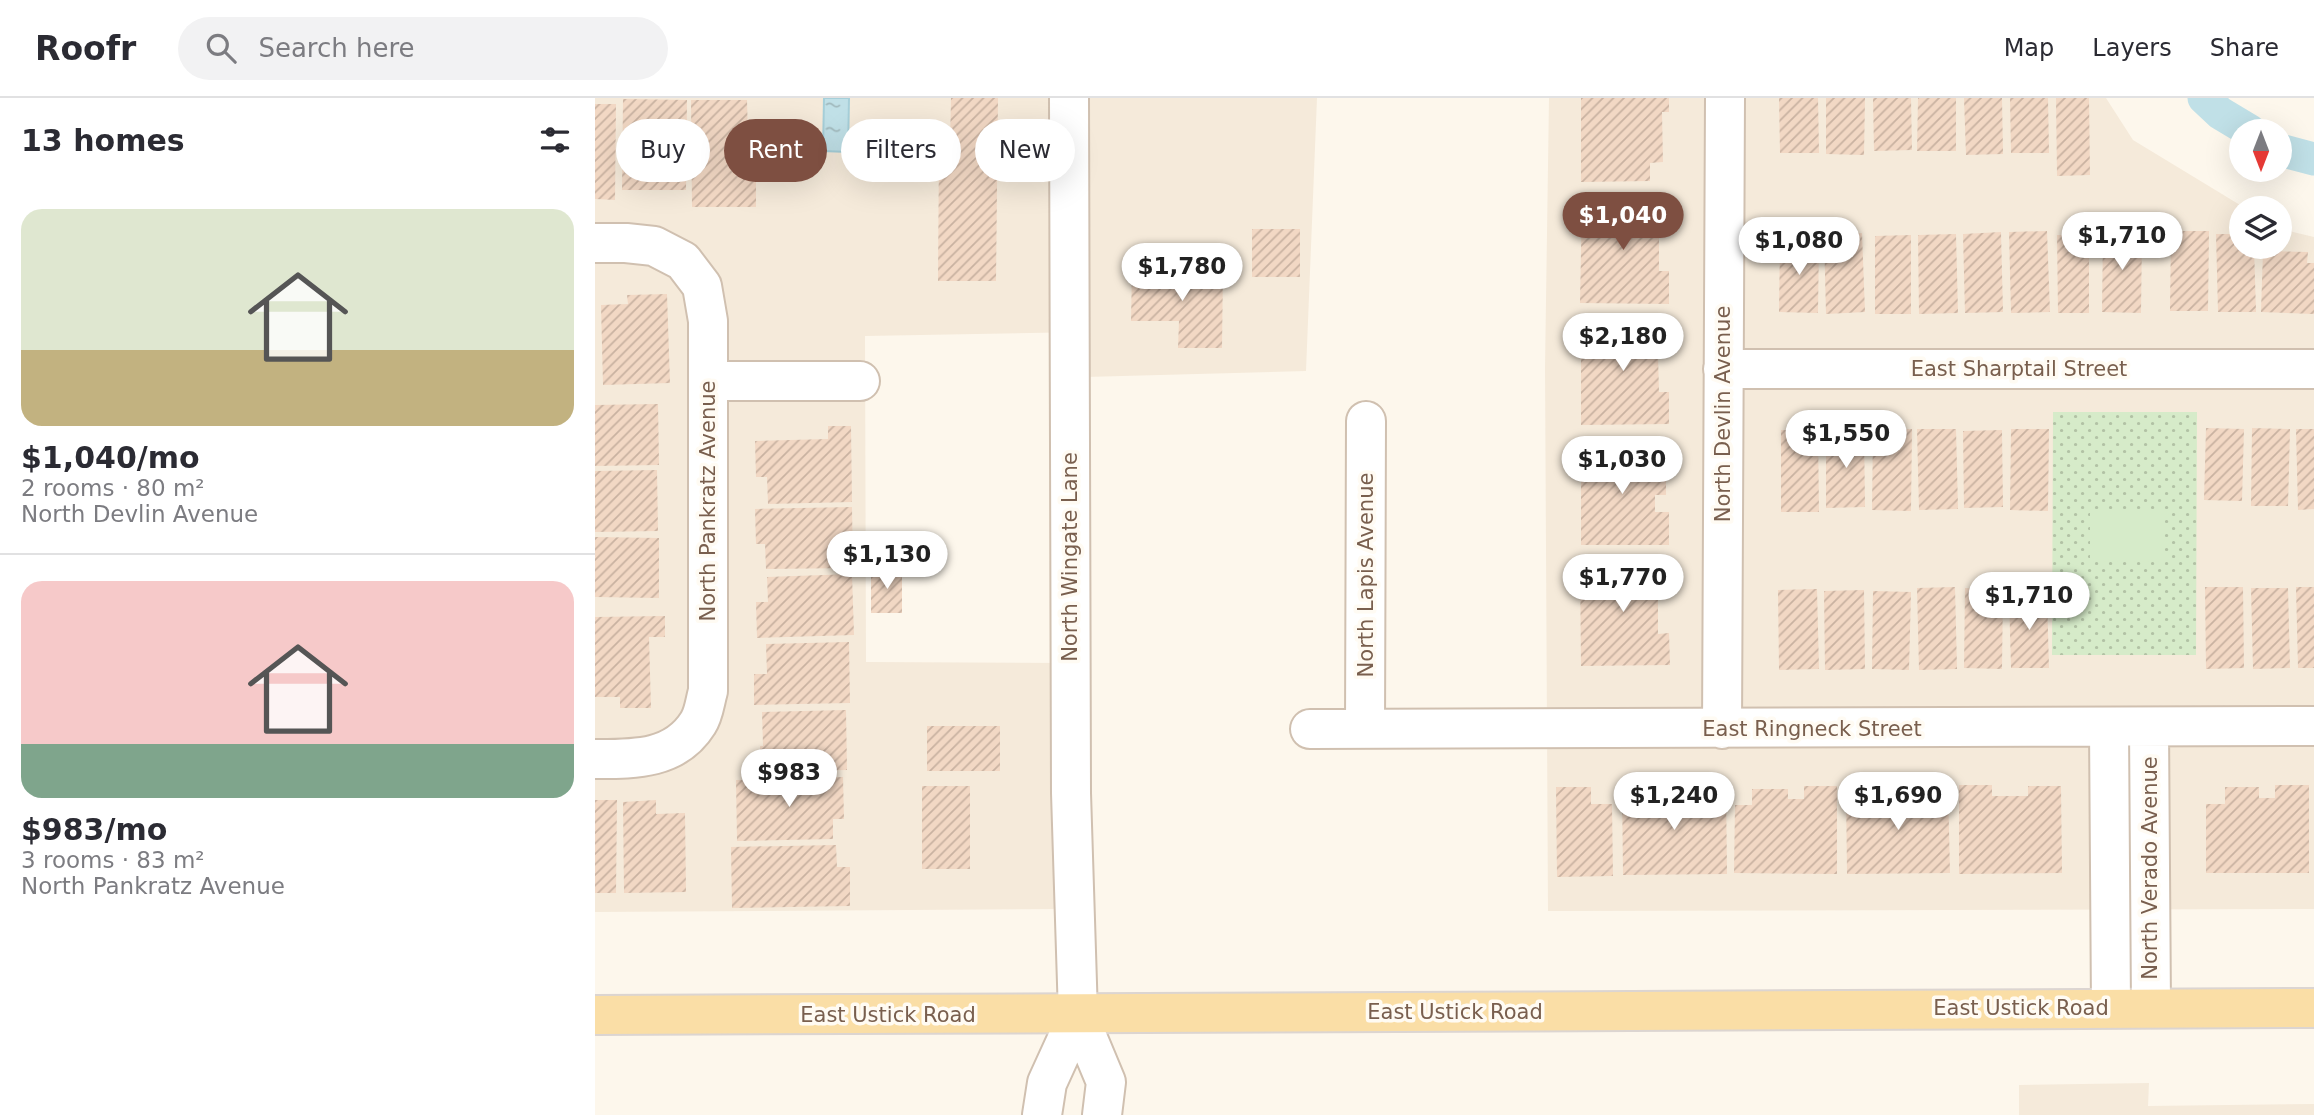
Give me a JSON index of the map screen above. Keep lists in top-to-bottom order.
{
  "streets": {
    "main road": ["East Ustick Road"],
    "street": [
      "East Sharptail Street",
      "North Devlin Avenue",
      "North Pankratz Avenue",
      "North Wingate Lane",
      "North Lapis Avenue",
      "East Ringneck Street",
      "North Verado Avenue"
    ]
  },
  "crossings": [
    ["East Sharptail Street", "North Devlin Avenue"],
    ["North Devlin Avenue", "East Ringneck Street"],
    ["North Wingate Lane", "East Ustick Road"],
    ["North Lapis Avenue", "East Ringneck Street"],
    ["East Ringneck Street", "North Verado Avenue"],
    ["North Verado Avenue", "East Ustick Road"]
  ],
  "north": "bottom",
  "page": {
    "header": "Roofr",
    "search": "Search here",
    "nav": ["Map", "Layers", "Share"],
    "heading": "13 homes",
    "chip": [
      "Buy",
      "Rent",
      "Filters",
      "New"
    ],
    "list": [
      {
        "name": "$1,040/mo",
        "note": "2 rooms · 80 m² · North Devlin Avenue"
      },
      {
        "name": "$983/mo",
        "note": "3 rooms · 83 m² · North Pankratz Avenue"
      }
    ],
    "price": [
      "$1,040",
      "$1,710",
      "$1,080",
      "$1,780",
      "$2,180",
      "$1,550",
      "$1,030",
      "$1,130",
      "$1,770",
      "$1,710",
      "$983",
      "$1,240",
      "$1,690"
    ]
  }
}
